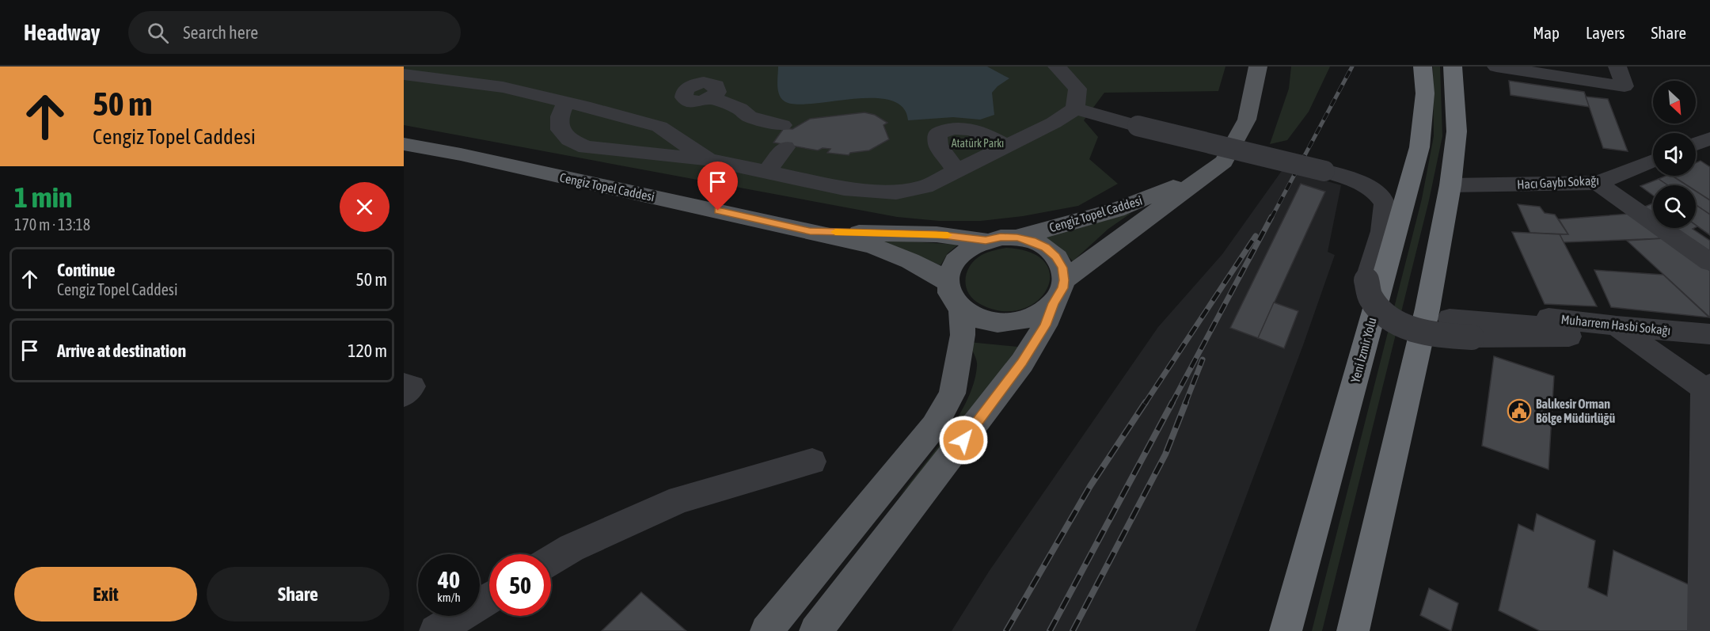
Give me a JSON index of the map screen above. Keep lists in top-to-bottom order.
{
  "streets": {
    "highway": ["Yeni İzmir Yolu"],
    "main road": ["Cengiz Topel Caddesi"],
    "street": ["Hacı Gaybı Sokağı", "Muharrem Hasbi Sokağı"]
  },
  "parks": ["Atatürk Parkı"],
  "places": {
    "public building": ["Balıkesir Orman Bölge Müdürlüğü"]
  },
  "north": "bottom right",
  "page": {
    "header": "Headway",
    "search": "Search here",
    "nav": ["Map", "Layers", "Share"],
    "turn": ["50 m", "Cengiz Topel Caddesi"],
    "heading": ["1 min", "170 m · 13:18"],
    "list": [
      {
        "name": "Continue",
        "note": "Cengiz Topel Caddesi",
        "value": "50 m"
      },
      {
        "name": "Arrive at destination",
        "value": "120 m"
      }
    ],
    "speed": "40 km/h",
    "limit": "50",
    "buttons": ["Exit", "Share"]
  }
}
